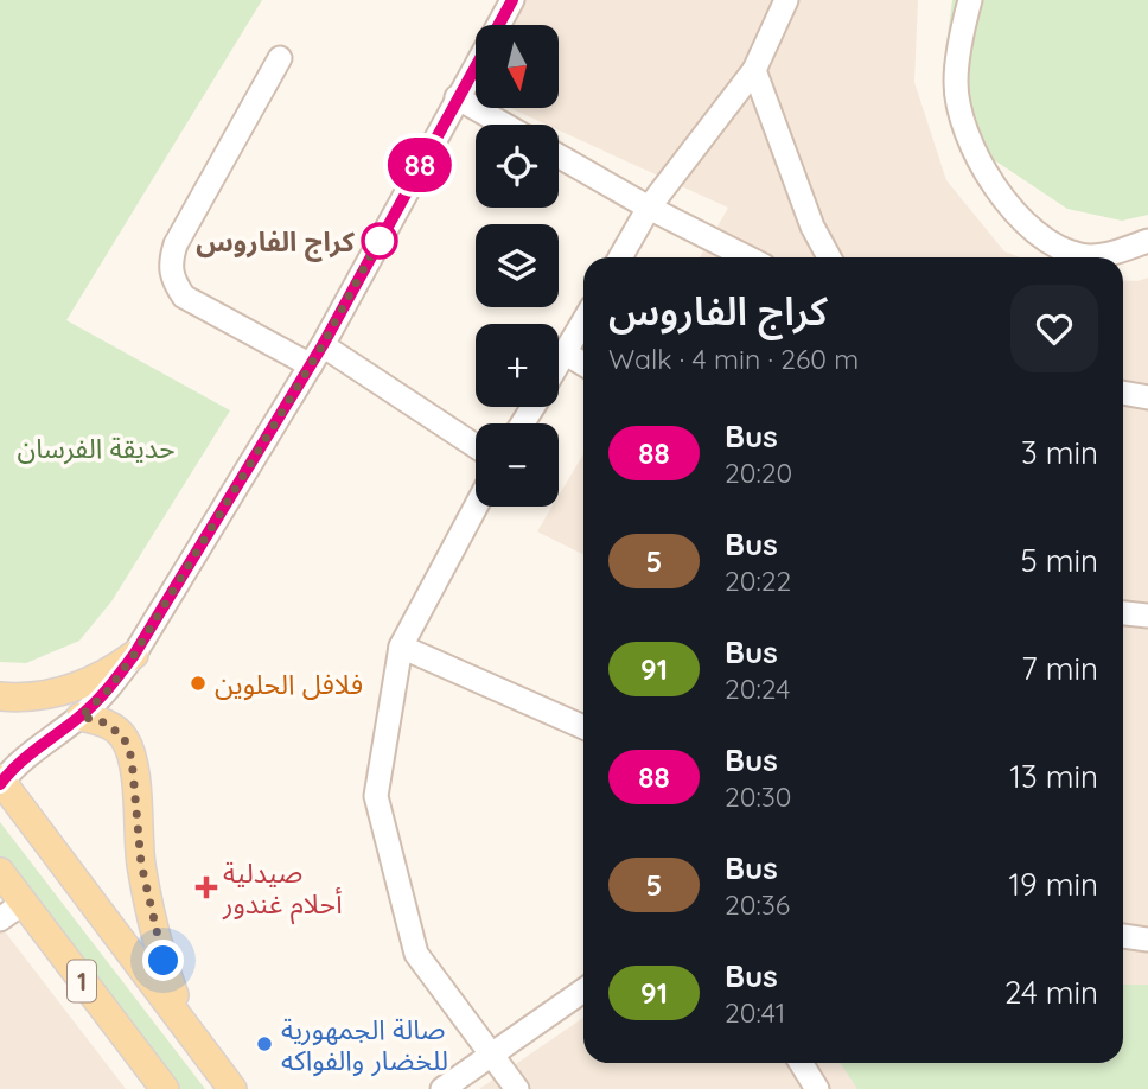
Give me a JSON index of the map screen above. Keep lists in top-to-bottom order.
{
  "streets": {
    "main road": ["1"]
  },
  "parks": ["حديقة الفرسان"],
  "places": {
    "other": ["كراج الفاروس", "فلافل الحلوين", "صالة الجمهورية للخضار والفواكه"],
    "health": ["صيدلية أحلام غندور"]
  },
  "lines": ["bus line 88"],
  "north": "bottom",
  "page": {
    "on_map": "88",
    "map_buttons": ["+", "−"],
    "heading": ["كراج الفاروس", "Walk · 4 min · 260 m"],
    "list": [
      {
        "mark": "88",
        "name": "Bus",
        "note": "20:20",
        "value": "3 min"
      },
      {
        "mark": "5",
        "name": "Bus",
        "note": "20:22",
        "value": "5 min"
      },
      {
        "mark": "91",
        "name": "Bus",
        "note": "20:24",
        "value": "7 min"
      },
      {
        "mark": "88",
        "name": "Bus",
        "note": "20:30",
        "value": "13 min"
      },
      {
        "mark": "5",
        "name": "Bus",
        "note": "20:36",
        "value": "19 min"
      },
      {
        "mark": "91",
        "name": "Bus",
        "note": "20:41",
        "value": "24 min"
      }
    ]
  }
}
